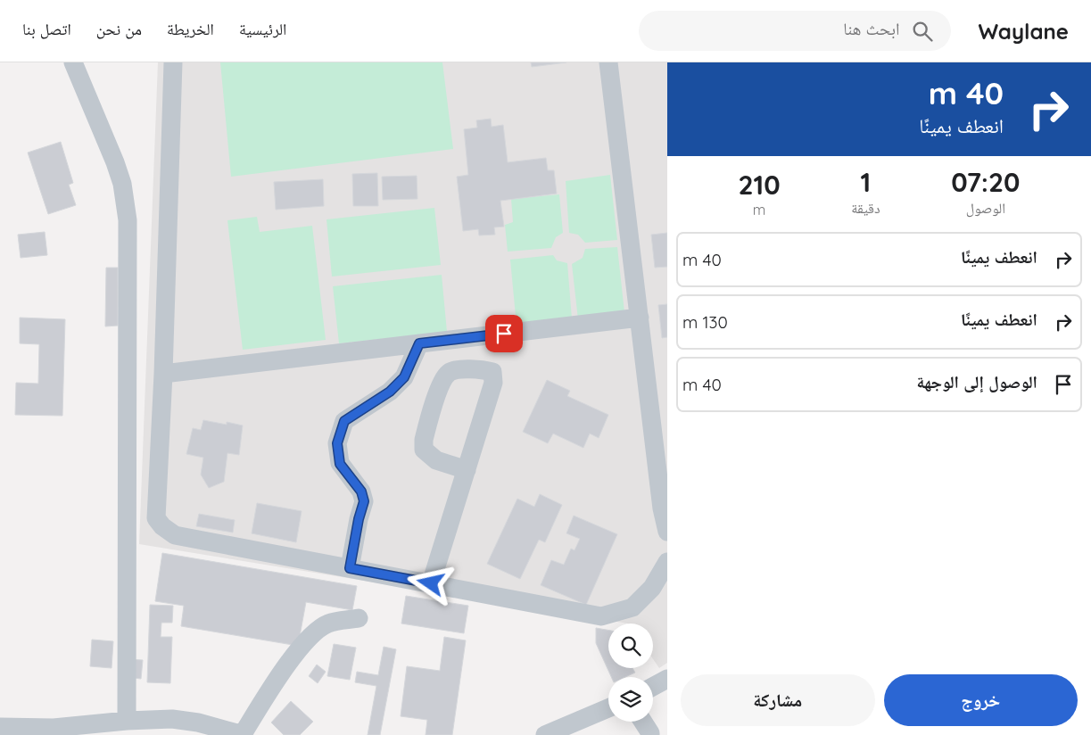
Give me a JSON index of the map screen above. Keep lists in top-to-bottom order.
{
  "page": {
    "header": "Waylane",
    "search": "ابحث هنا",
    "nav": [
      "الرئيسية",
      "الخريطة",
      "من نحن",
      "اتصل بنا"
    ],
    "turn": ["40 m", "انعطف يمينًا"],
    "eta": [
      "07:20",
      "الوصول",
      "1",
      "دقيقة",
      "210",
      "m"
    ],
    "list": [
      {
        "name": "انعطف يمينًا",
        "value": "40 m"
      },
      {
        "name": "انعطف يمينًا",
        "value": "130 m"
      },
      {
        "name": "الوصول إلى الوجهة",
        "value": "40 m"
      }
    ],
    "buttons": ["خروج", "مشاركة"]
  }
}
